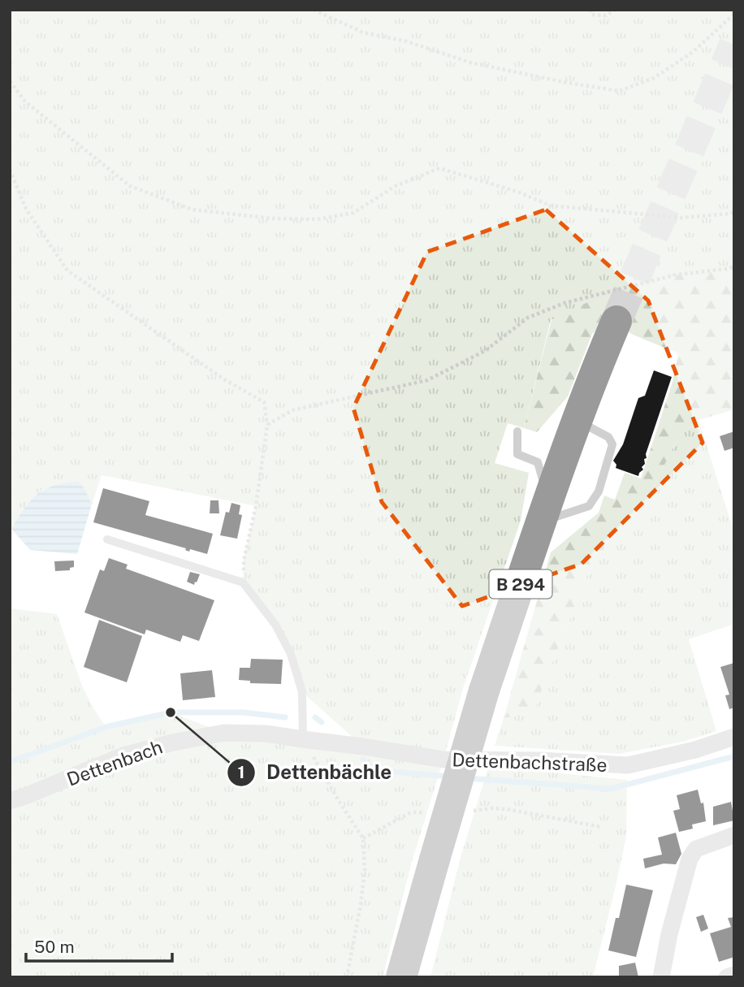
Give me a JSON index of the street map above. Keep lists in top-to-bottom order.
{
  "streets": {
    "highway": ["B 294"],
    "street": ["Dettenbachstraße", "Dettenbach"]
  },
  "crossings": [
    ["Dettenbachstraße", "Dettenbach"]
  ],
  "places": ["Dettenbächle"],
  "scale_bar": "50 m"
}
